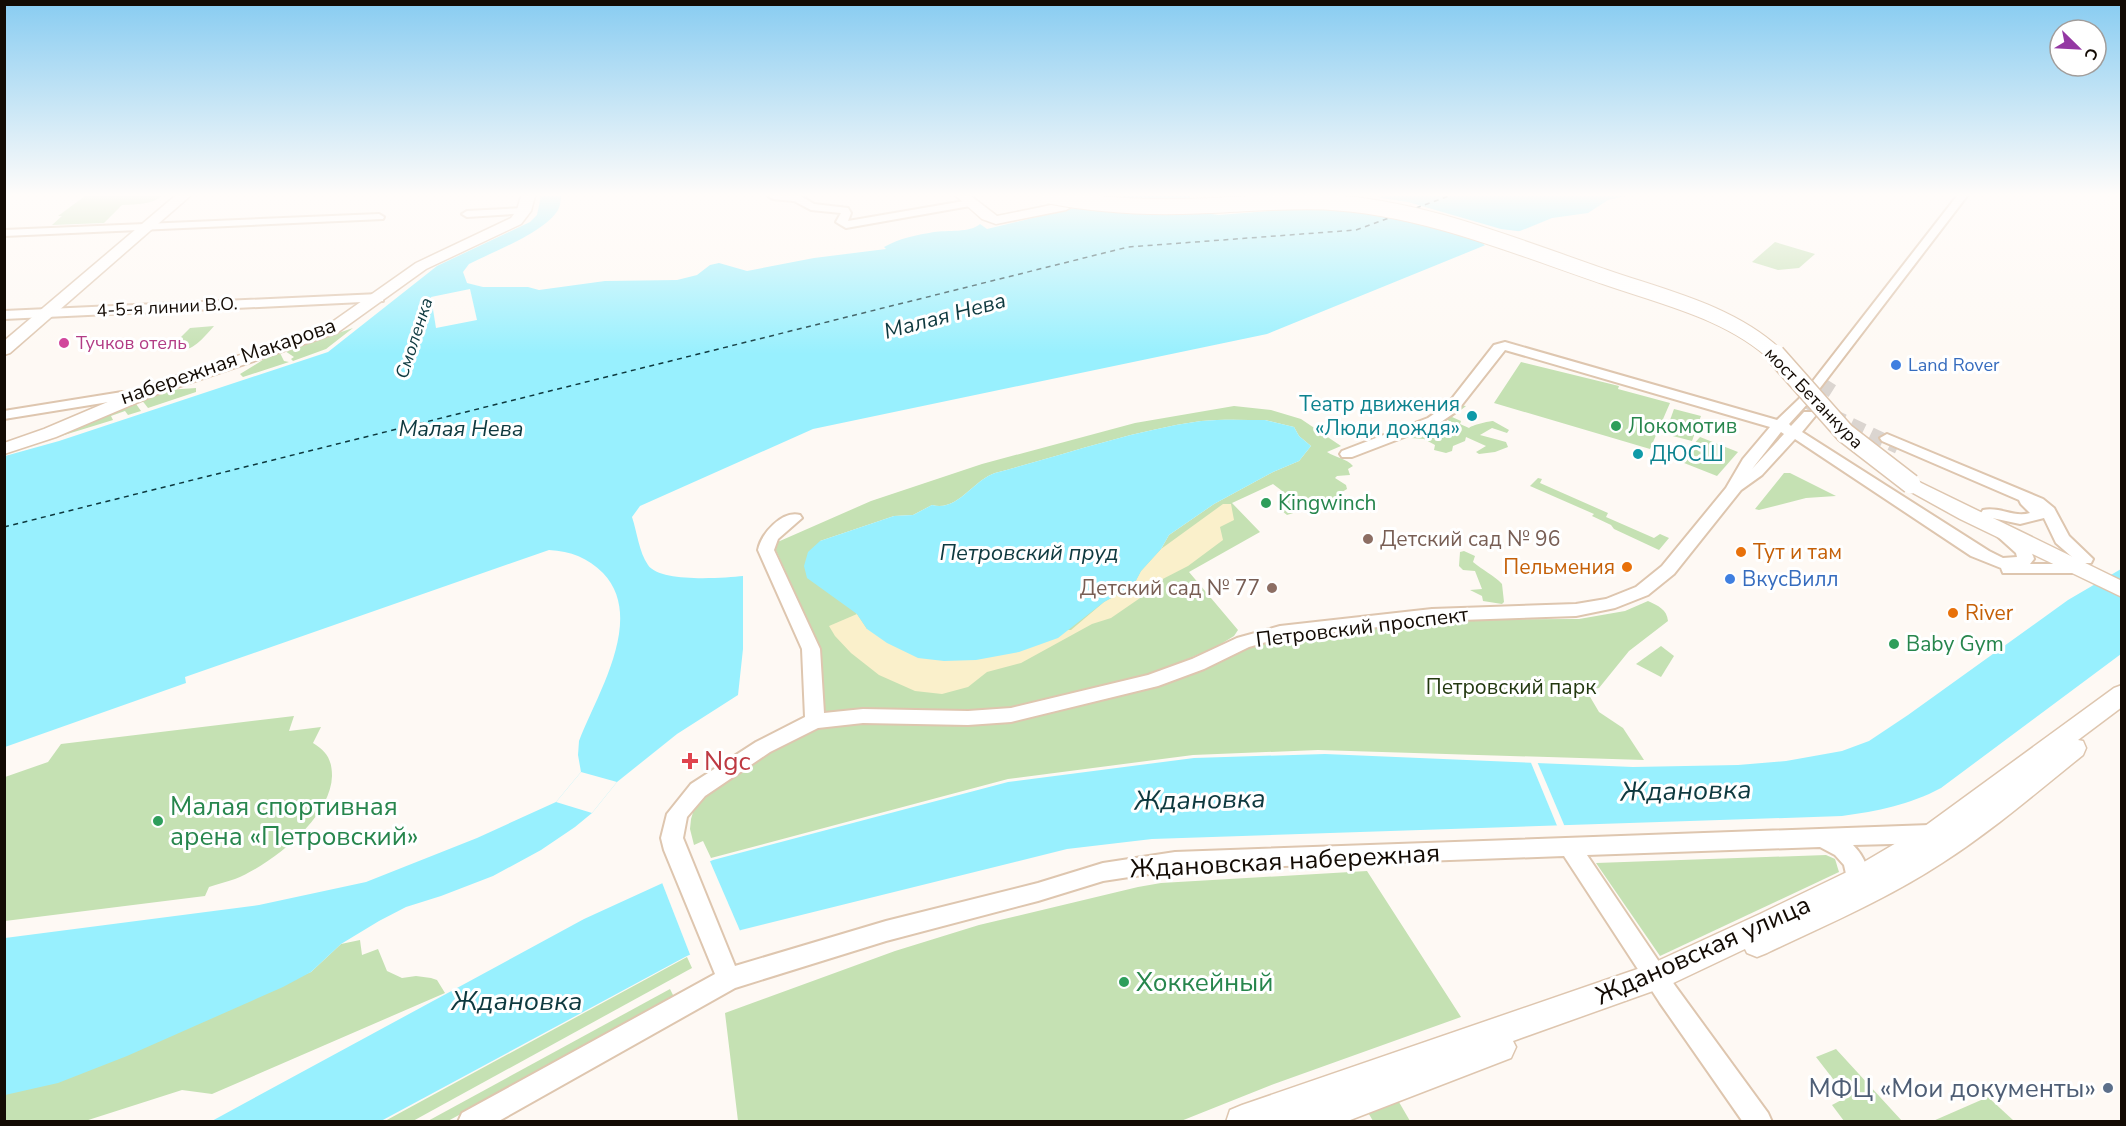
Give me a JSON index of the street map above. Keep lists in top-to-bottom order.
{
  "streets": {
    "main road": ["набережная Макарова", "мост Бетанкура", "Ждановская улица"],
    "street": ["4-5-я линии В.О.", "Петровский проспект", "Ждановская набережная"]
  },
  "crossings": [
    ["Петровский проспект", "Ждановская набережная"],
    ["Ждановская набережная", "Ждановская улица"]
  ],
  "water": [
    "Малая Нева",
    "Смоленка",
    "Петровский пруд",
    "Ждановка"
  ],
  "parks": ["Петровский парк"],
  "places": {
    "other": [
      "Тучков отель",
      "Land Rover",
      "Театр движения «Люди дождя»",
      "Локомотив",
      "ДЮСШ",
      "Kingwinch",
      "Детский сад № 96",
      "Тут и там",
      "Пельмения",
      "ВкусВилл",
      "Детский сад № 77",
      "River",
      "Baby Gym",
      "Малая спортивная арена «Петровский»",
      "Хоккейный",
      "МФЦ «Мои документы»"
    ],
    "health": ["Ngc"]
  },
  "north": "bottom right"
}
